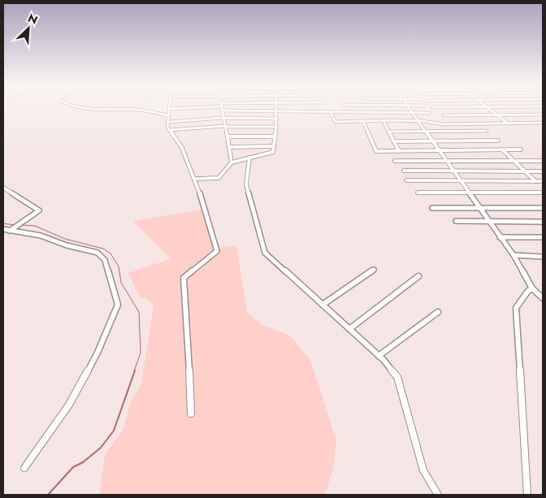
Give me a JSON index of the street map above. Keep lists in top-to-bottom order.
{
  "north": "top right"
}
